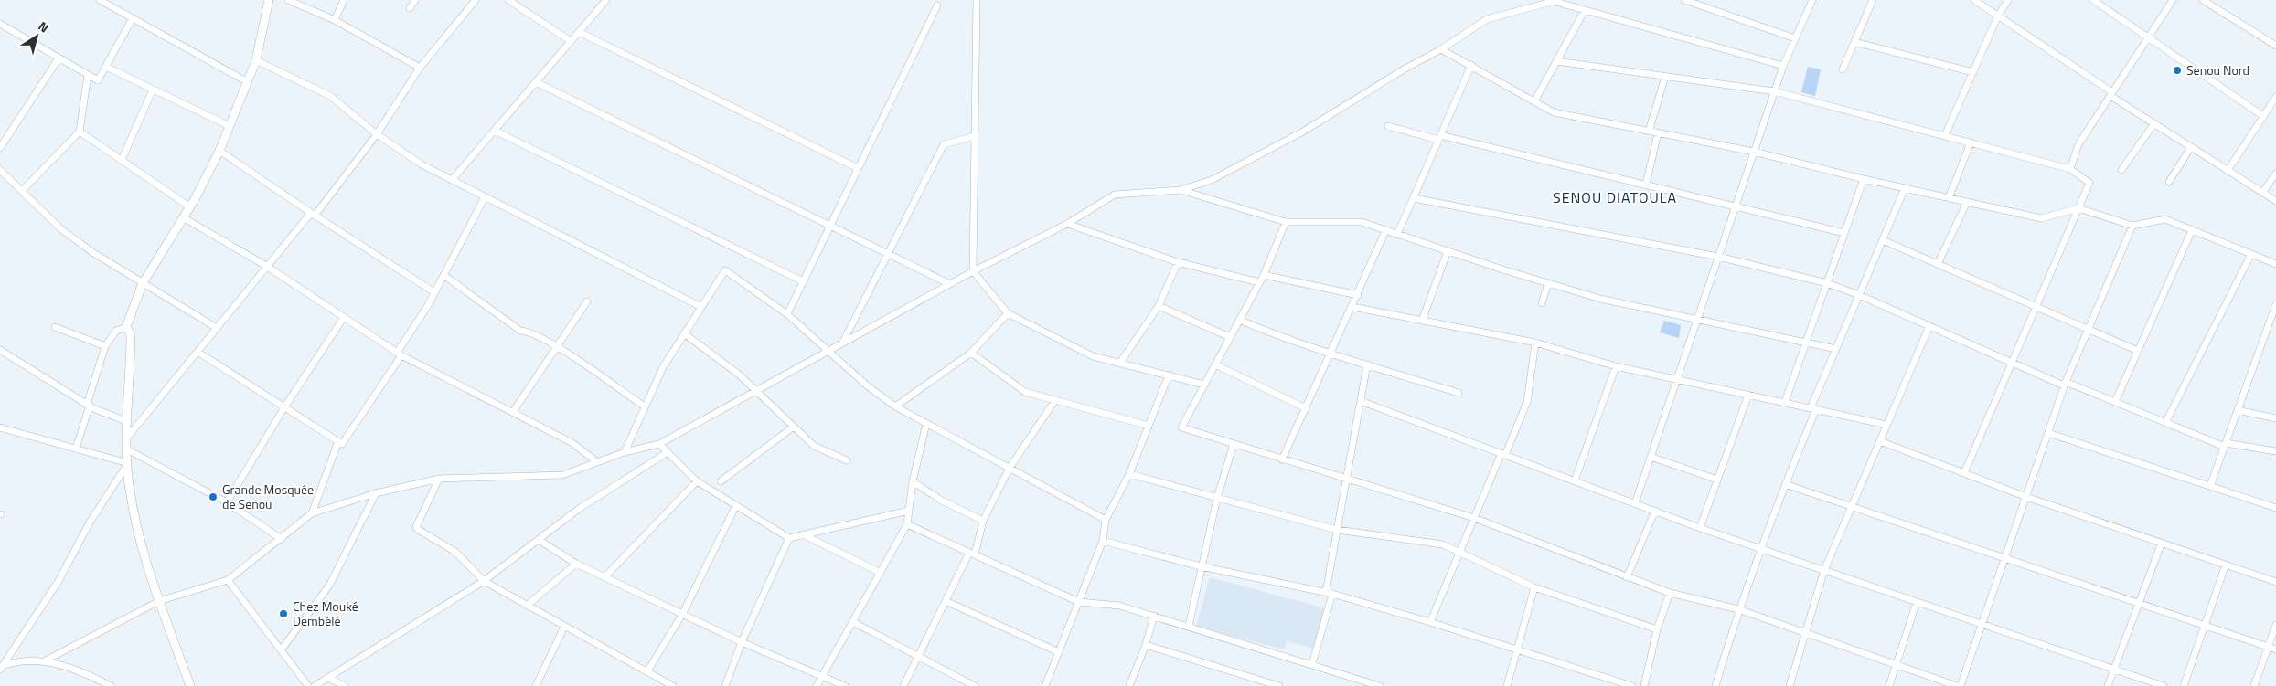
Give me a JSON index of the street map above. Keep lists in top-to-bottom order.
{
  "districts": ["SENOU DIATOULA"],
  "places": ["Senou Nord", "Grande Mosquée de Senou", "Chez Mouké Dembélé"],
  "north": "top right"
}
